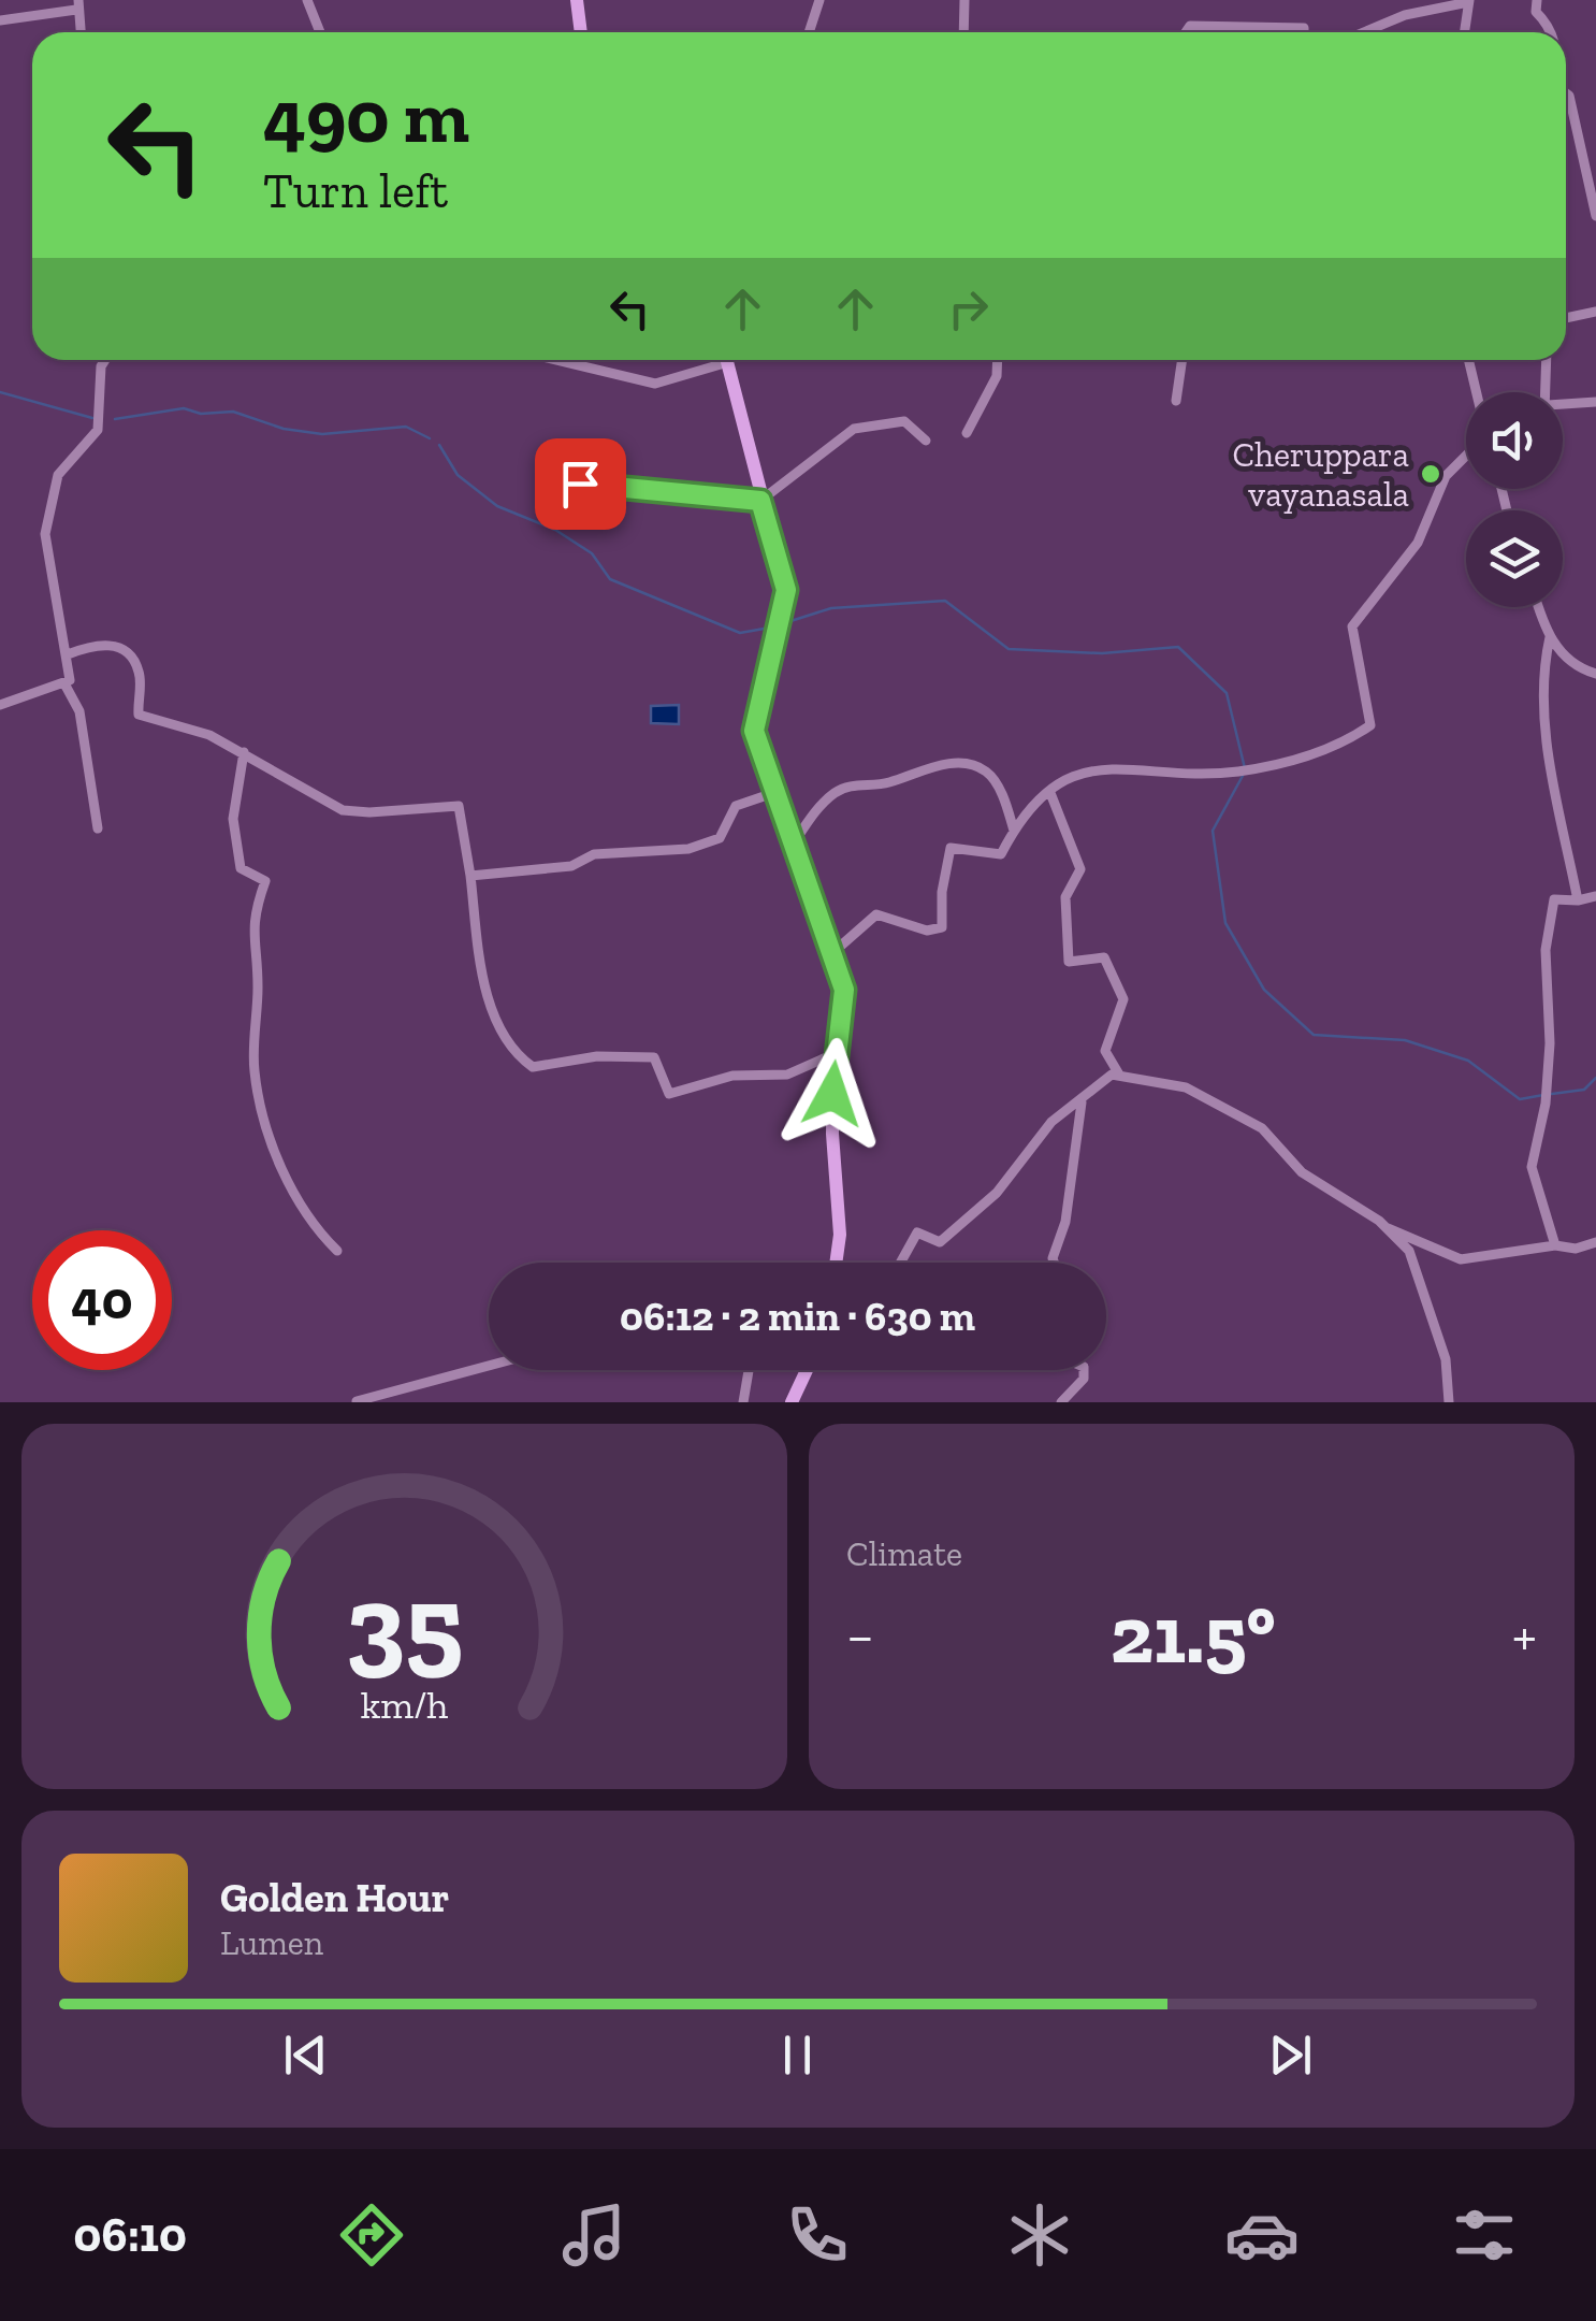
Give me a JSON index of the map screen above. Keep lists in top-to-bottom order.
{
  "places": ["Cheruppara vayanasala"],
  "page": {
    "turn": ["490 m", "Turn left"],
    "limit": "40",
    "trip": "06:12 · 2 min · 630 m",
    "tile": "Climate",
    "heat": ["−", "21.5°", "+"],
    "song": ["Golden Hour", "Lumen"],
    "tabs": "06:10",
    "gauge": ["35", "km/h"]
  }
}
